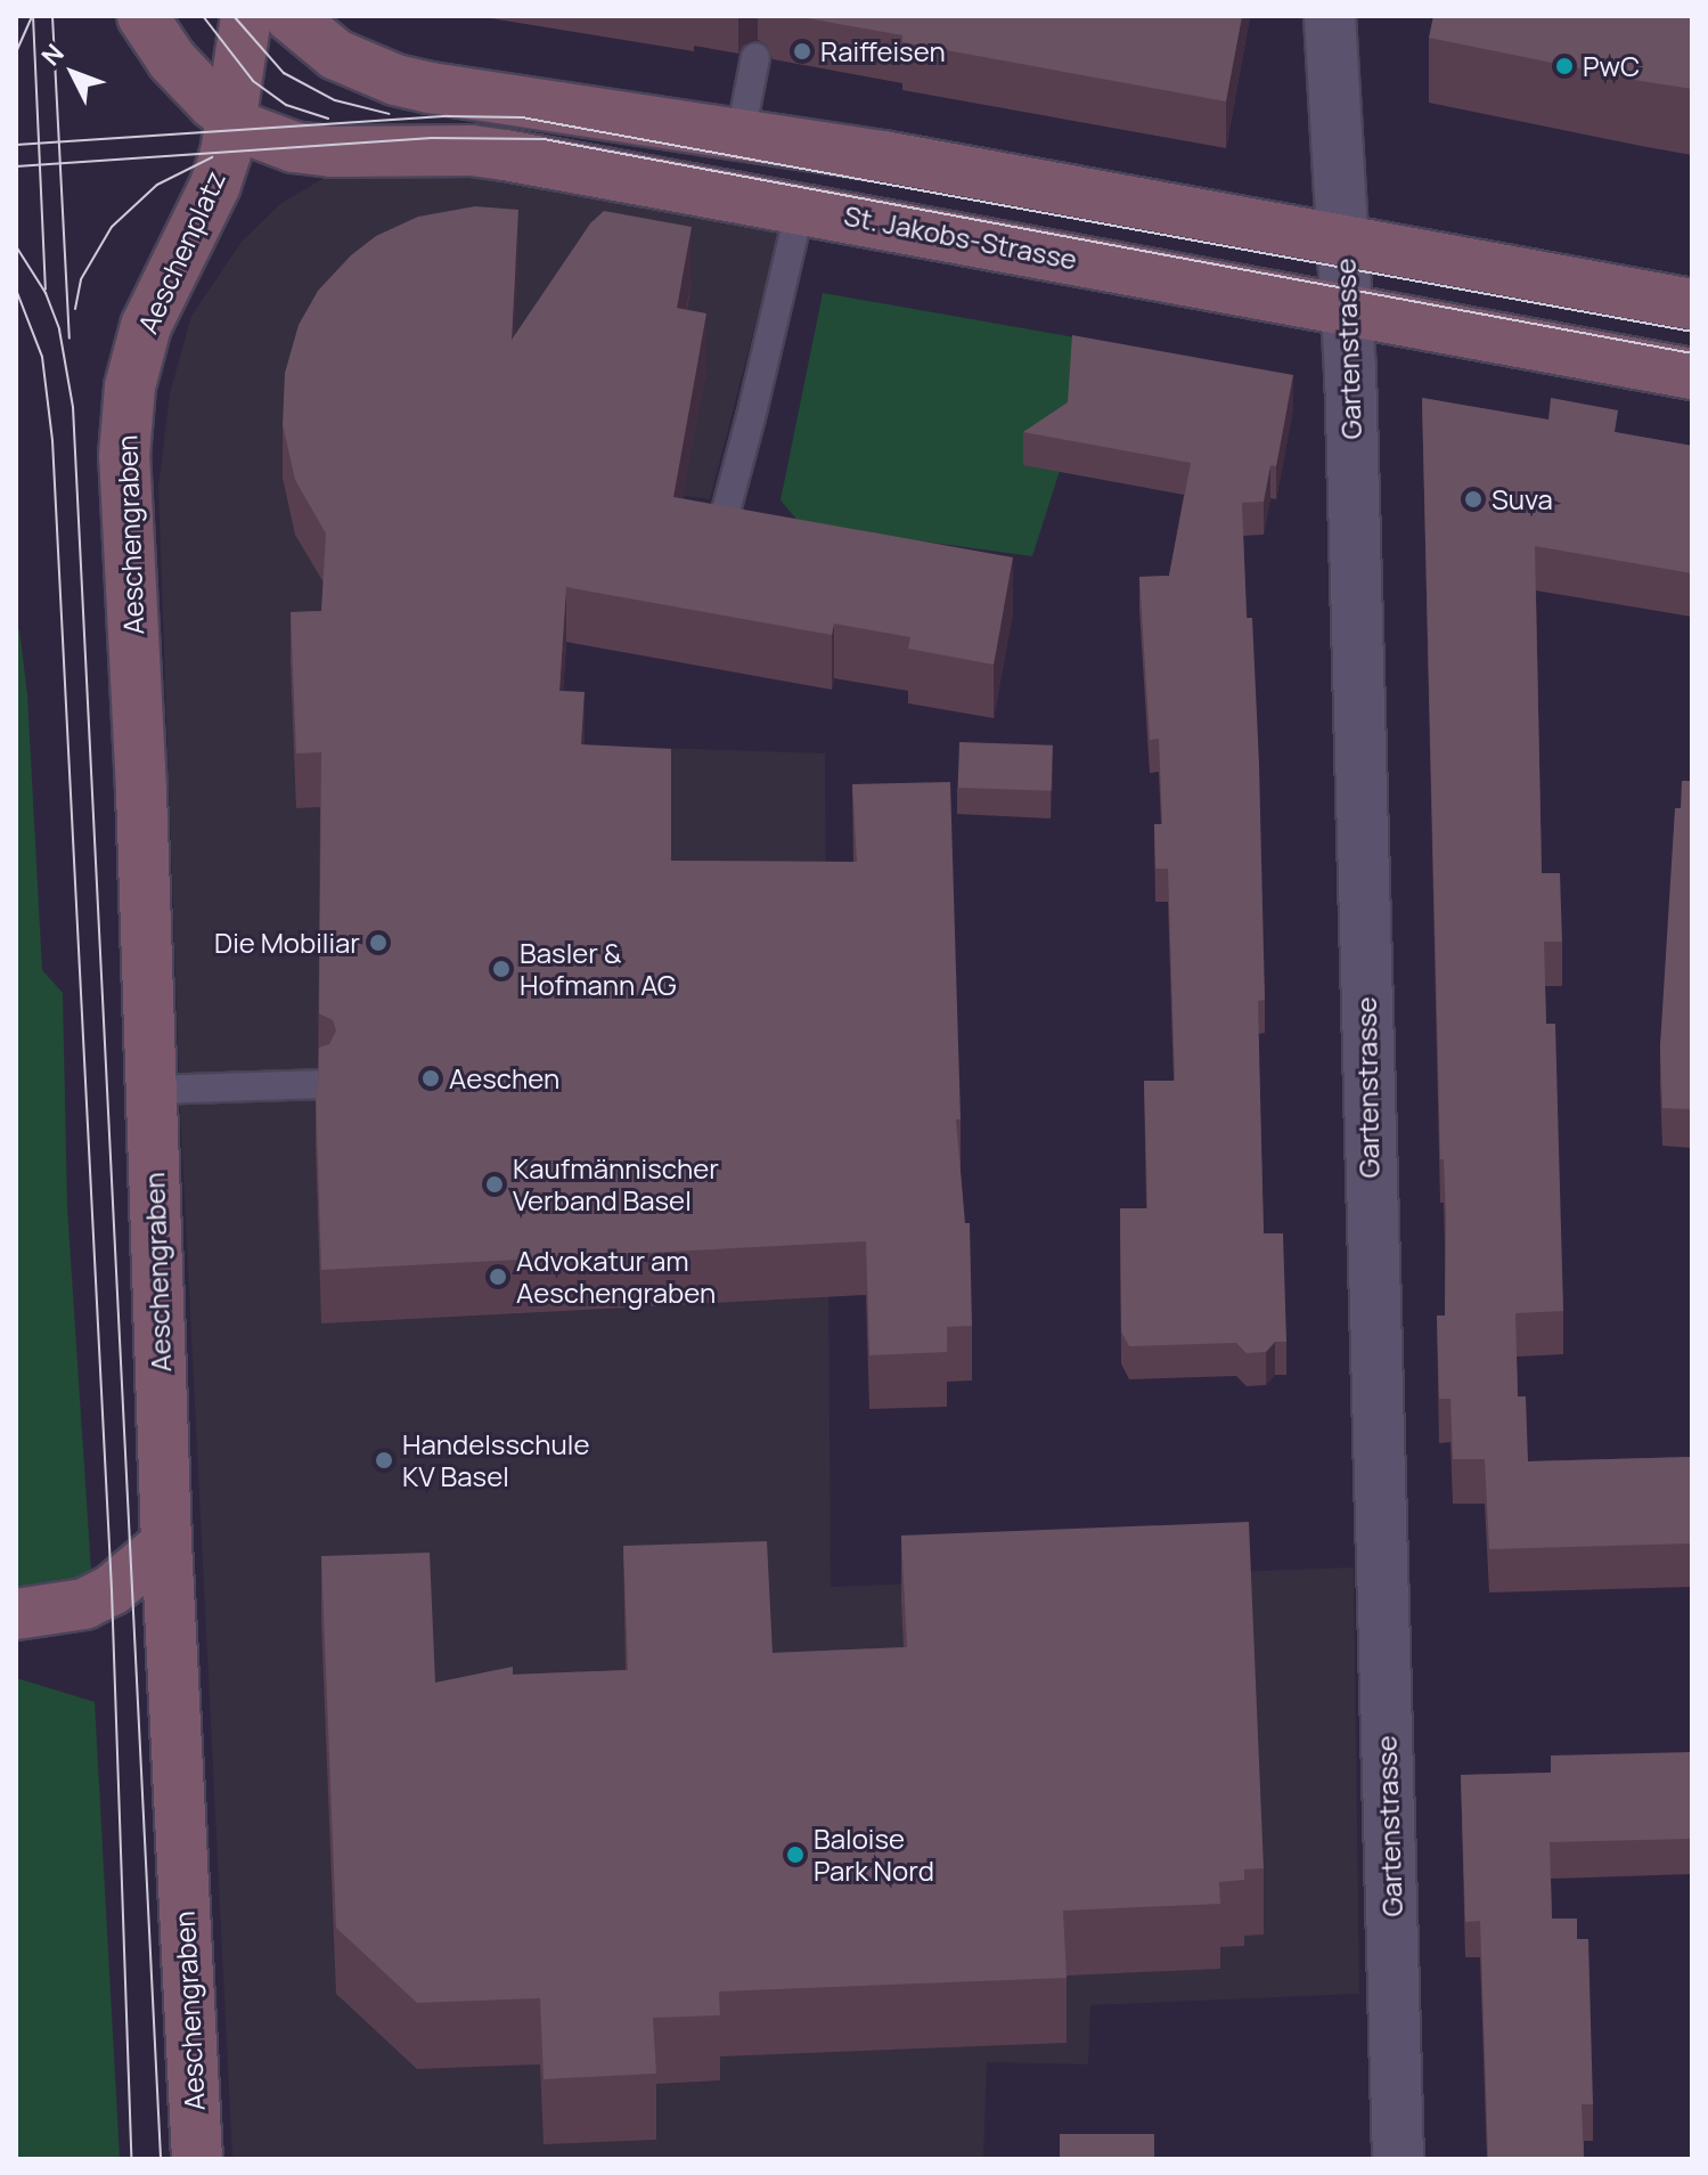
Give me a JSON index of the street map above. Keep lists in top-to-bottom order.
{
  "streets": {
    "main road": ["St. Jakobs-Strasse", "Aeschenplatz", "Aeschengraben"],
    "street": ["Gartenstrasse"]
  },
  "crossings": [
    ["St. Jakobs-Strasse", "Aeschenplatz"],
    ["St. Jakobs-Strasse", "Gartenstrasse"],
    ["Aeschenplatz", "Aeschengraben"]
  ],
  "places": [
    "Raiffeisen",
    "PwC",
    "Suva",
    "Die Mobiliar",
    "Basler & Hofmann AG",
    "Aeschen",
    "Kaufmännischer Verband Basel",
    "Advokatur am Aeschengraben",
    "Handelsschule KV Basel",
    "Baloise Park Nord"
  ],
  "north": "top left"
}
